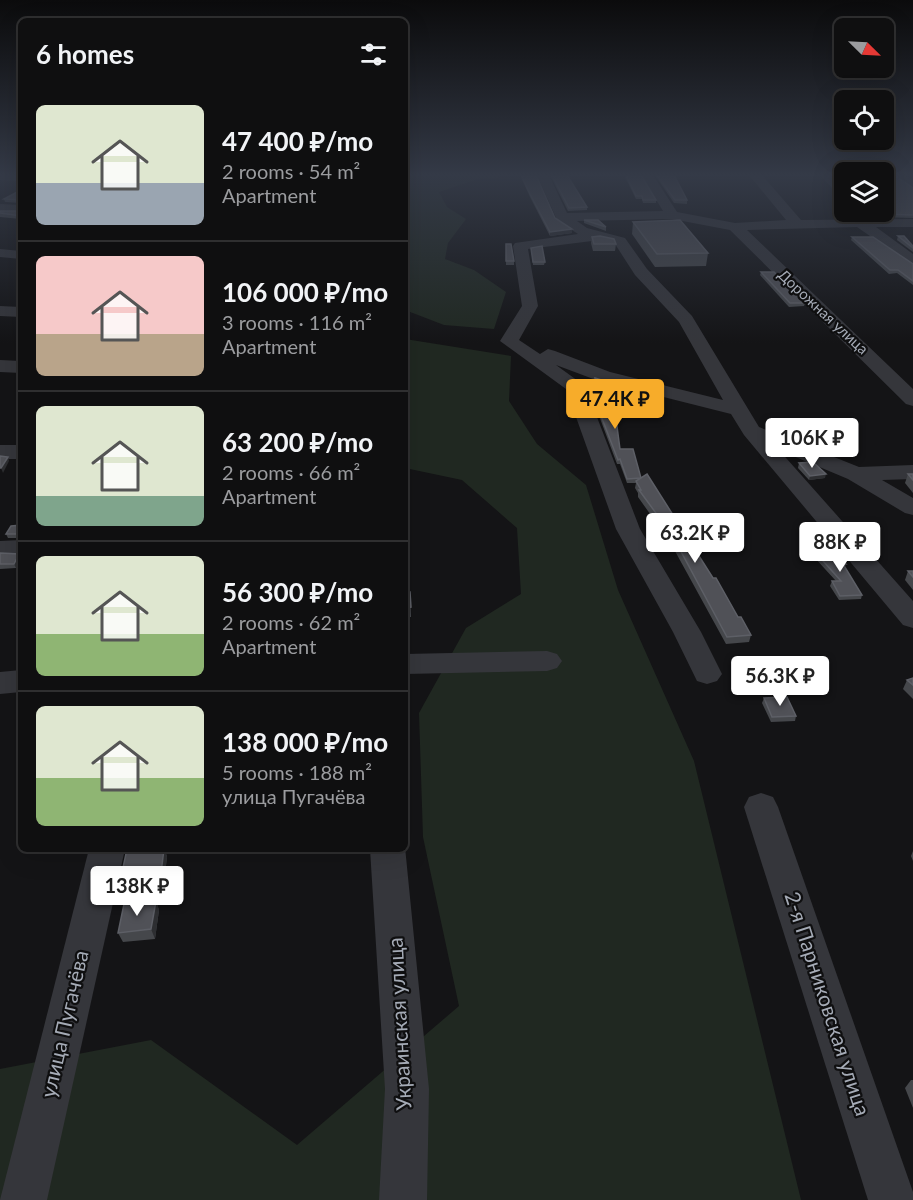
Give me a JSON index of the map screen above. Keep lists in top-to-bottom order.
{
  "streets": {
    "street": [
      "Дорожная улица",
      "2-я Парниковская улица",
      "улица Пугачёва",
      "Украинская улица"
    ]
  },
  "north": "bottom right",
  "page": {
    "heading": "6 homes",
    "list": [
      {
        "name": "47 400 ₽/mo",
        "note": "2 rooms · 54 m² · Apartment"
      },
      {
        "name": "106 000 ₽/mo",
        "note": "3 rooms · 116 m² · Apartment"
      },
      {
        "name": "63 200 ₽/mo",
        "note": "2 rooms · 66 m² · Apartment"
      },
      {
        "name": "56 300 ₽/mo",
        "note": "2 rooms · 62 m² · Apartment"
      },
      {
        "name": "138 000 ₽/mo",
        "note": "5 rooms · 188 m² · улица Пугачёва"
      }
    ],
    "price": [
      "47.4K ₽",
      "106K ₽",
      "63.2K ₽",
      "88K ₽",
      "56.3K ₽",
      "138K ₽"
    ]
  }
}
